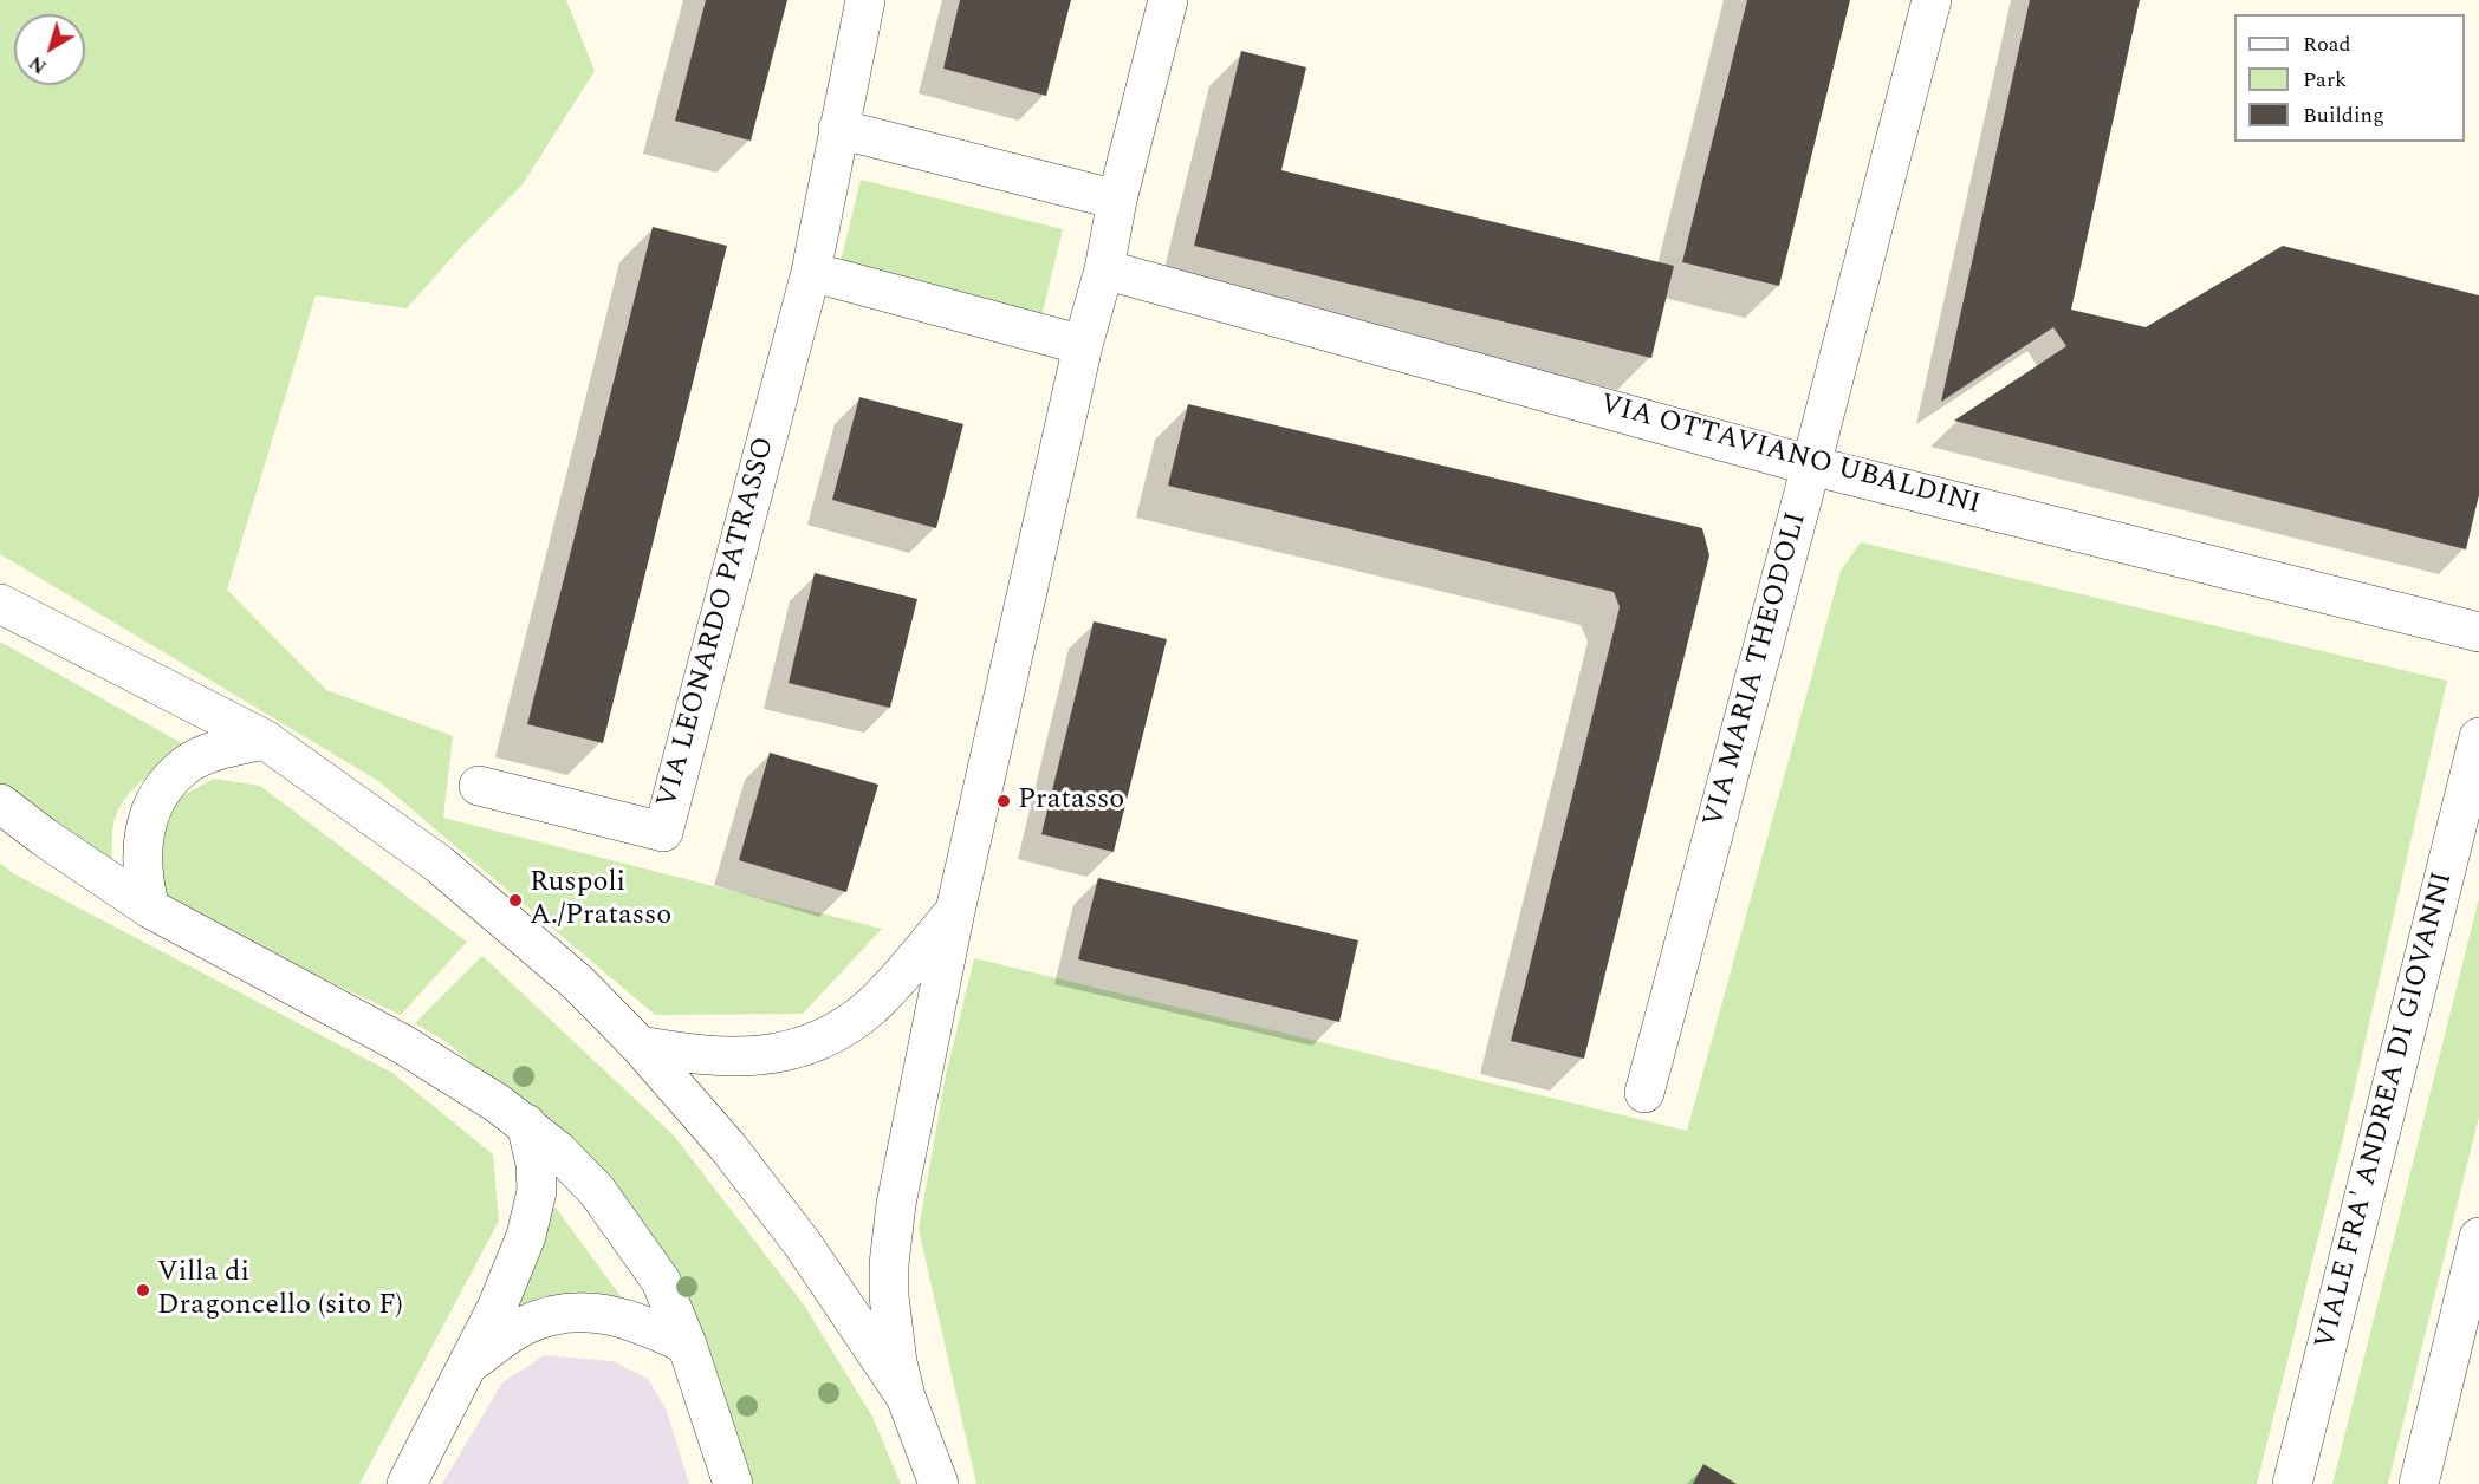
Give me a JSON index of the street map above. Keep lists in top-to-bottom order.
{
  "streets": {
    "street": [
      "VIA OTTAVIANO UBALDINI",
      "VIA LEONARDO PATRASSO",
      "VIA MARIA THEODOLI",
      "VIALE FRA' ANDREA DI GIOVANNI"
    ]
  },
  "crossings": [
    ["VIA OTTAVIANO UBALDINI", "VIA MARIA THEODOLI"]
  ],
  "places": ["Pratasso", "Ruspoli A./Pratasso", "Villa di Dragoncello (sito F)"],
  "legend": ["Road", "Park", "Building"],
  "north": "bottom left"
}
